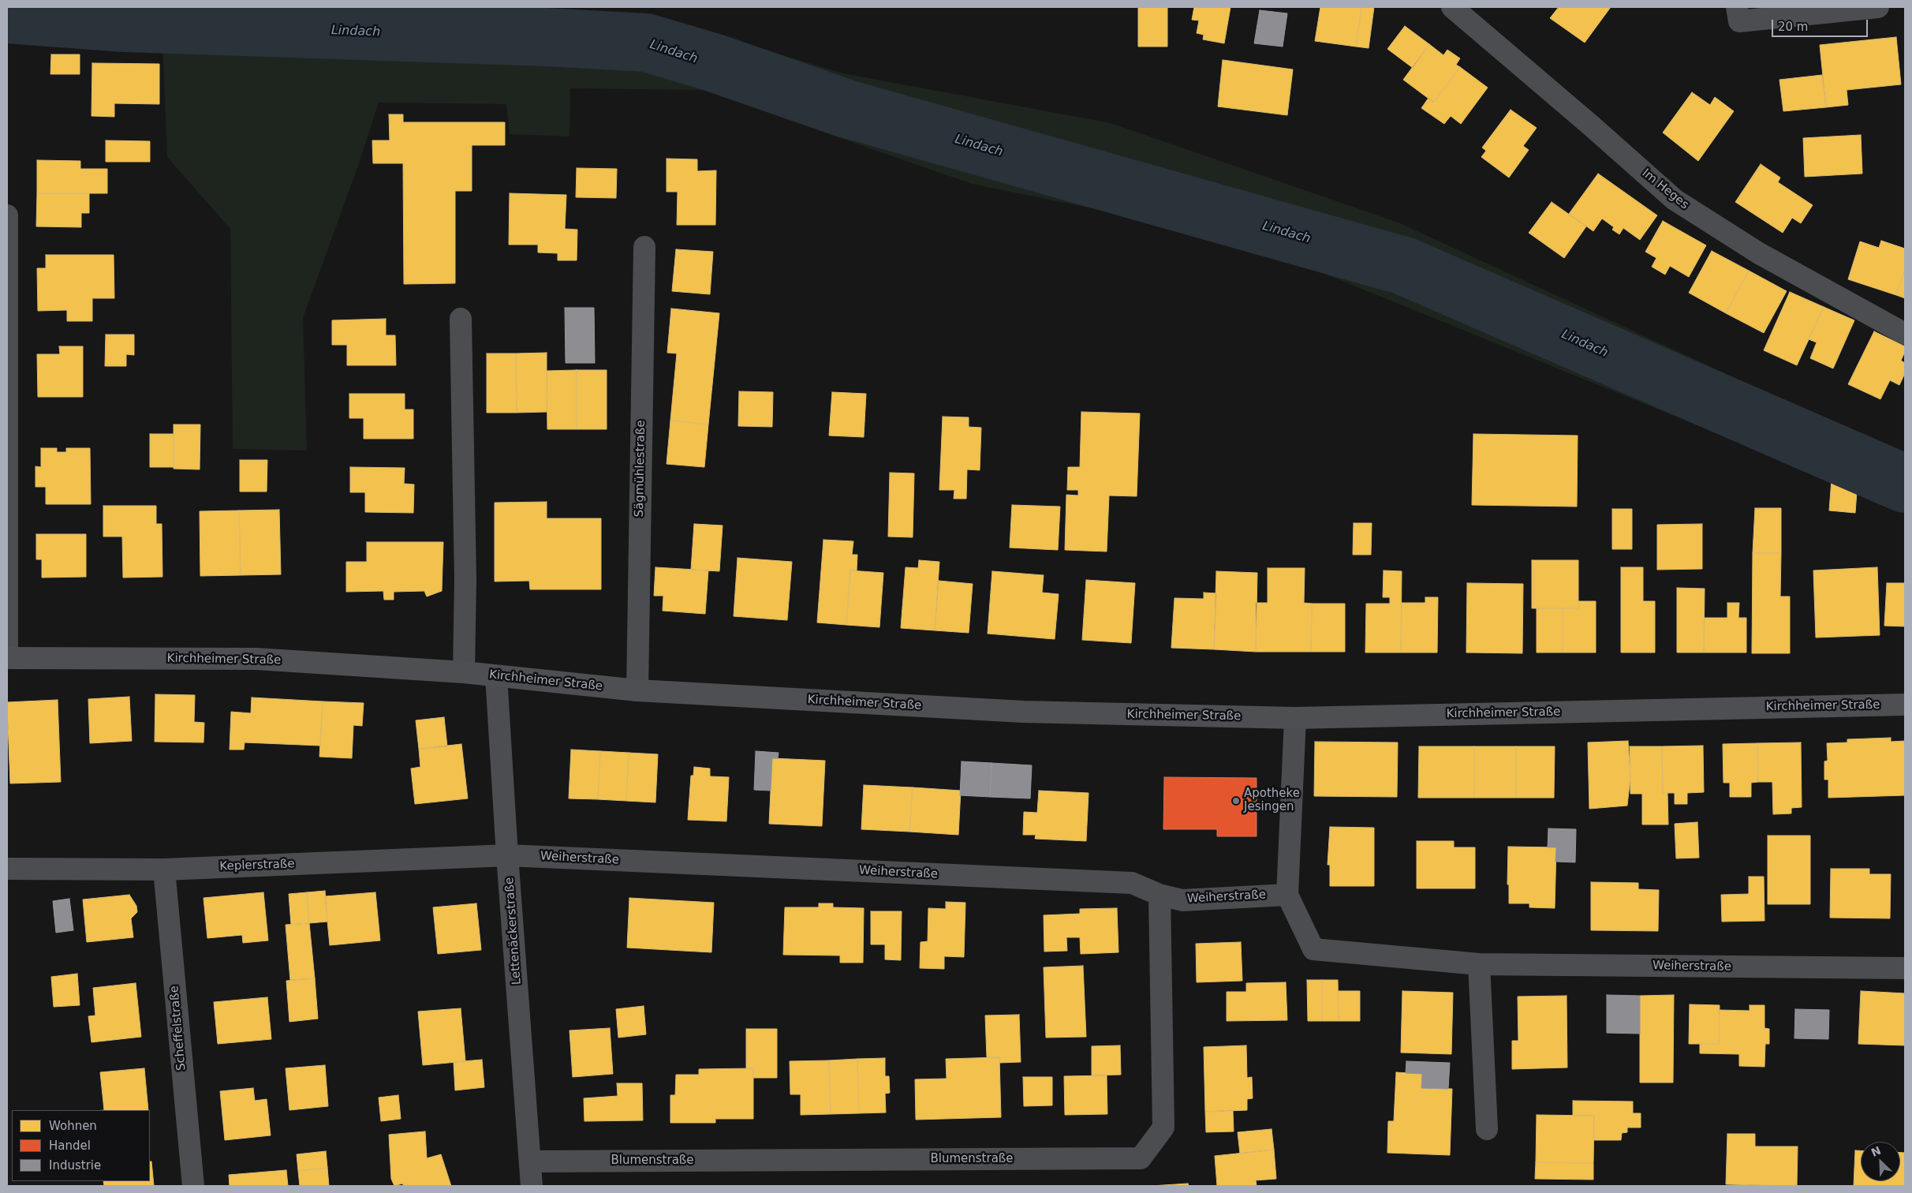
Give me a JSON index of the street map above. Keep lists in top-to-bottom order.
{
  "streets": {
    "main road": ["Kirchheimer Straße"],
    "street": [
      "Im Heges",
      "Sägmühlestraße",
      "Weiherstraße",
      "Keplerstraße",
      "Lettenäckerstraße",
      "Scheffelstraße",
      "Blumenstraße"
    ]
  },
  "crossings": [
    ["Sägmühlestraße", "Kirchheimer Straße"],
    ["Kirchheimer Straße", "Weiherstraße"],
    ["Kirchheimer Straße", "Lettenäckerstraße"],
    ["Weiherstraße", "Keplerstraße"],
    ["Weiherstraße", "Lettenäckerstraße"],
    ["Weiherstraße", "Blumenstraße"],
    ["Keplerstraße", "Lettenäckerstraße"],
    ["Keplerstraße", "Scheffelstraße"],
    ["Lettenäckerstraße", "Blumenstraße"]
  ],
  "water": ["Lindach"],
  "places": ["Apotheke Jesingen"],
  "legend": ["Wohnen", "Handel", "Industrie"],
  "scale_bar": "20 m",
  "north": "top left"
}
